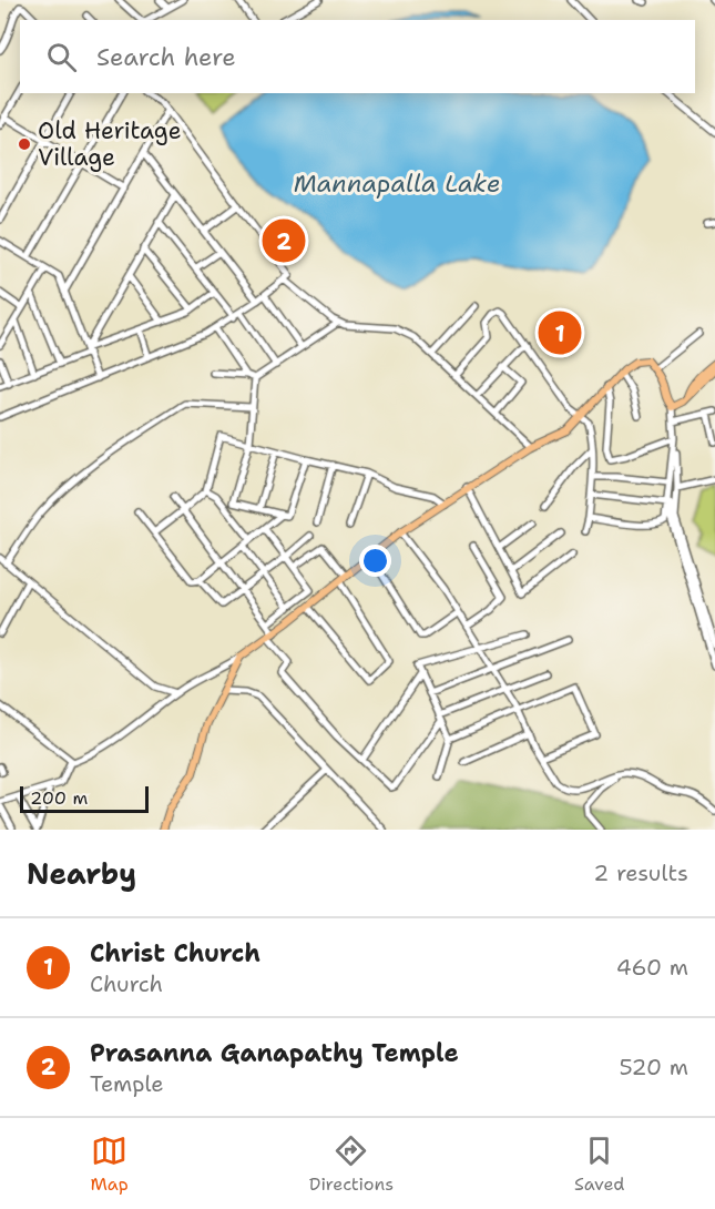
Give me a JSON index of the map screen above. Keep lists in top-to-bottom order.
{
  "water": ["Mannapalla Lake"],
  "places": ["Old Heritage Village"],
  "scale_bar": "200 m",
  "page": {
    "search": "Search here",
    "pins": ["2", "1"],
    "scale": "200 m",
    "heading": ["Nearby", "2 results"],
    "list": [
      {
        "mark": "1",
        "name": "Christ Church",
        "note": "Church",
        "value": "460 m"
      },
      {
        "mark": "2",
        "name": "Prasanna Ganapathy Temple",
        "note": "Temple",
        "value": "520 m"
      }
    ],
    "nav": ["Map", "Directions", "Saved"]
  }
}
